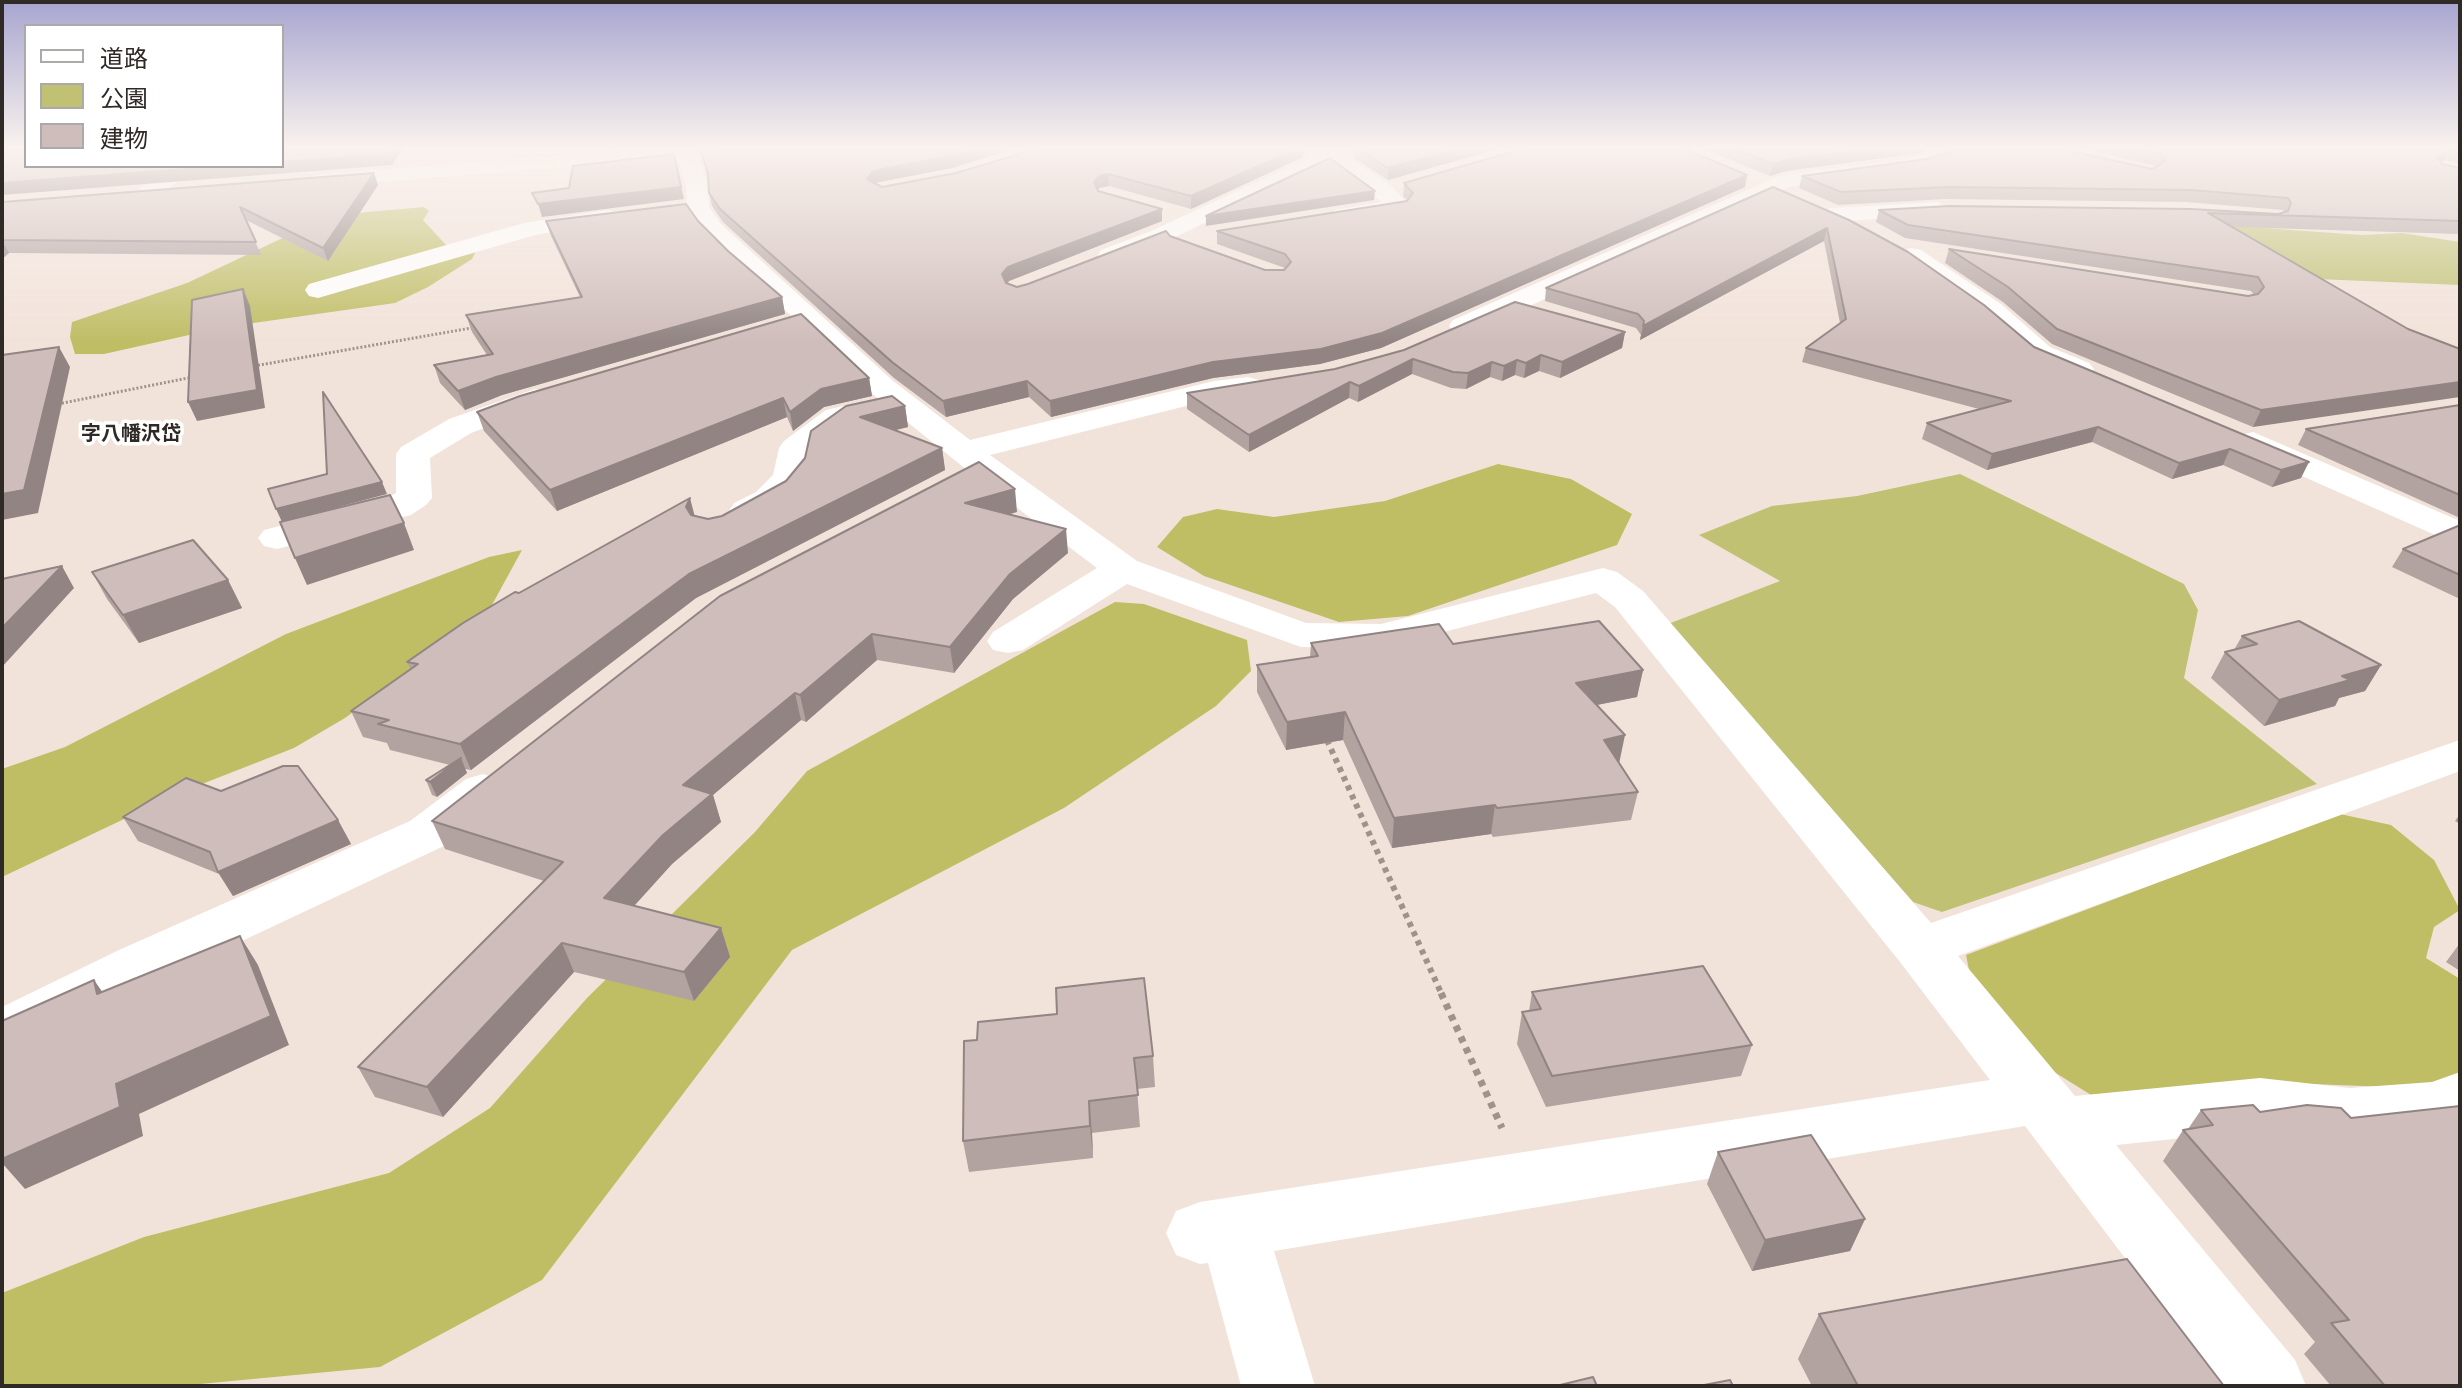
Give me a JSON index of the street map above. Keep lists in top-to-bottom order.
{
  "districts": ["字八幡沢岱"],
  "legend": ["道路", "公園", "建物"]
}
